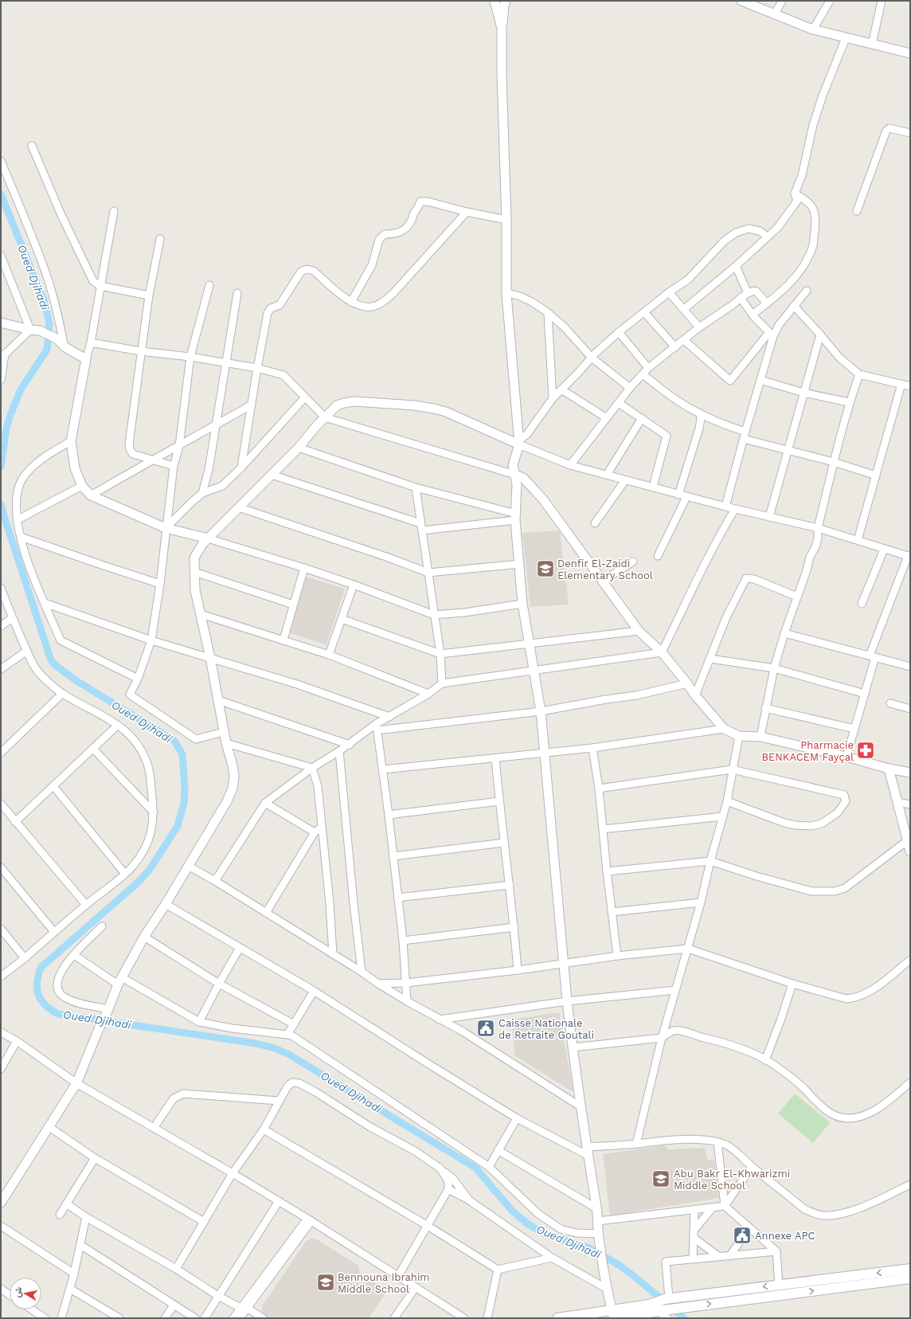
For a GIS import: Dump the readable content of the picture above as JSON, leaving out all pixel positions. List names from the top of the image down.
{
  "water": ["Oued Djihadi"],
  "places": {
    "school or university": ["Denfir El-Zaidi Elementary School", "Abu Bakr El-Khwarizmi Middle School", "Bennouna Ibrahim Middle School"],
    "pharmacy": ["Pharmacie BENKACEM Fayçal"],
    "public building": ["Caisse Nationale de Retraite Goutali", "Annexe APC"]
  },
  "north": "left"
}
